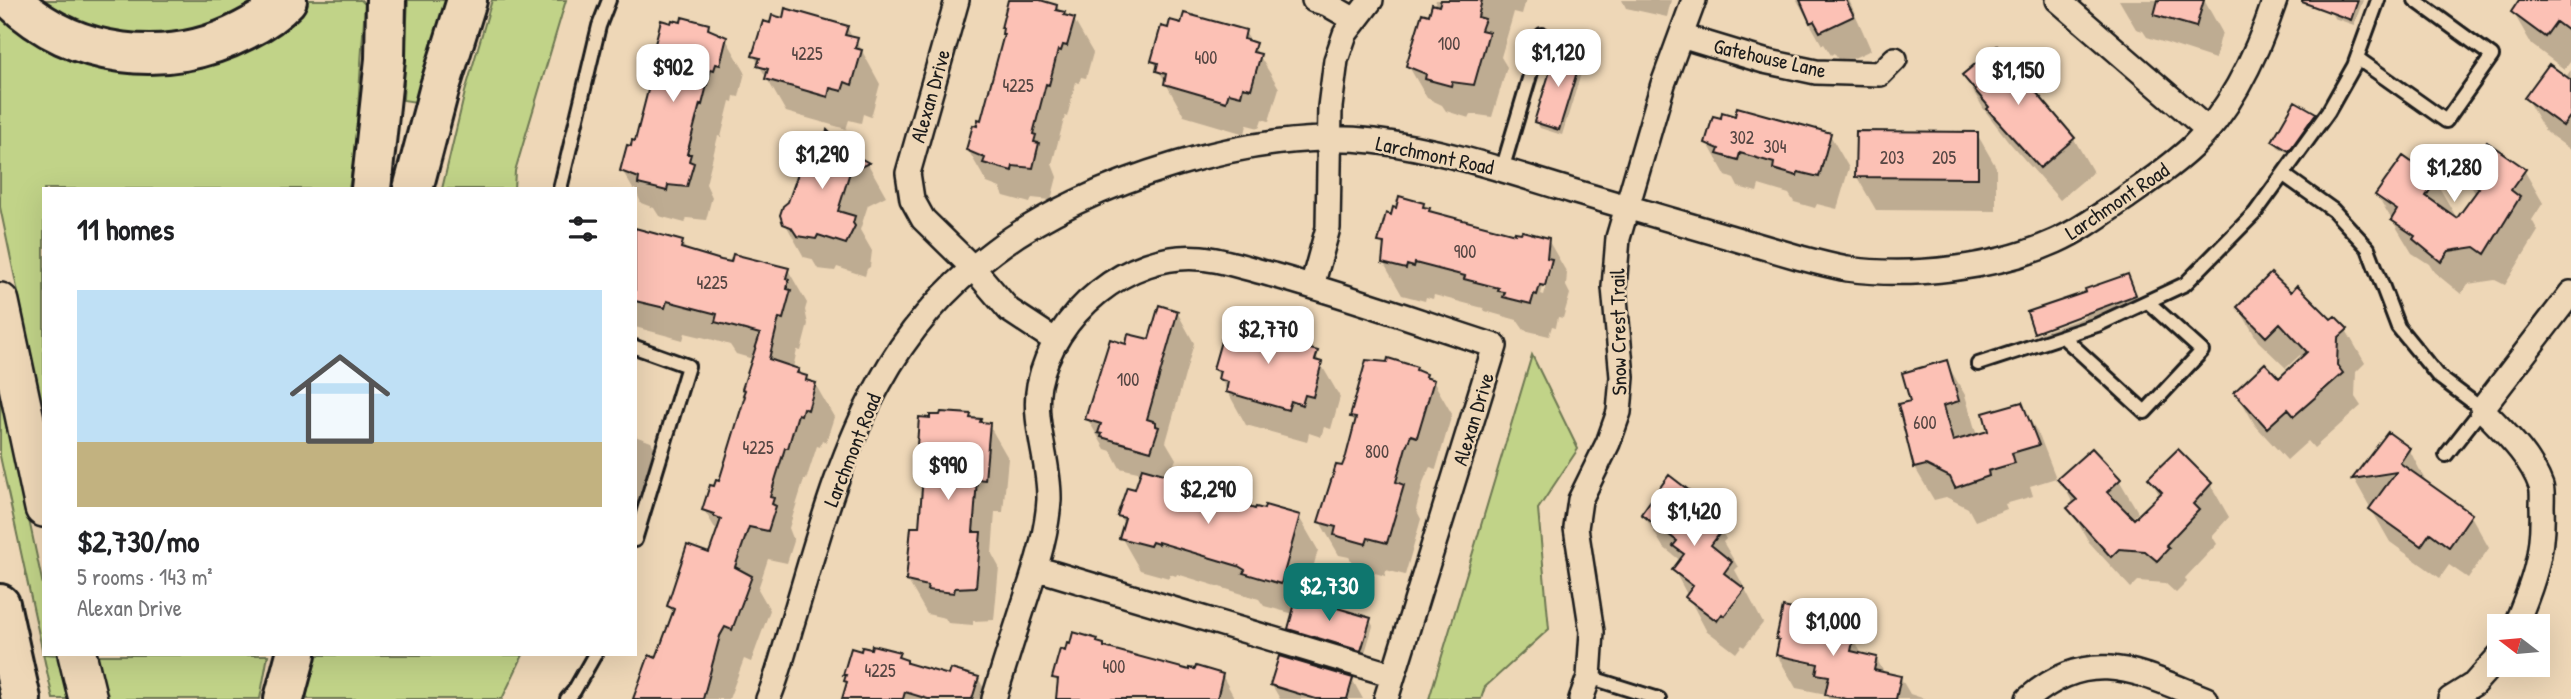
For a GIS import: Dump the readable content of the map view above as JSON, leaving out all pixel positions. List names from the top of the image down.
{
  "streets": {
    "street": [
      "Gatehouse Lane",
      "Alexan Drive",
      "Larchmont Road",
      "Snow Crest Trail"
    ]
  },
  "crossings": [
    ["Alexan Drive", "Larchmont Road"],
    ["Larchmont Road", "Snow Crest Trail"]
  ],
  "house_numbers": [
    "100",
    "4225",
    "400",
    "4225",
    "302",
    "304",
    "203",
    "205",
    "900",
    "4225",
    "100",
    "600",
    "4225",
    "800",
    "400",
    "4225"
  ],
  "north": "left",
  "page": {
    "price": [
      "$1,120",
      "$902",
      "$1,150",
      "$1,290",
      "$1,280",
      "$2,770",
      "$990",
      "$2,290",
      "$1,420",
      "$2,730",
      "$1,000"
    ],
    "heading": "11 homes",
    "list": [
      {
        "name": "$2,730/mo",
        "note": "5 rooms · 143 m² · Alexan Drive"
      }
    ]
  }
}
